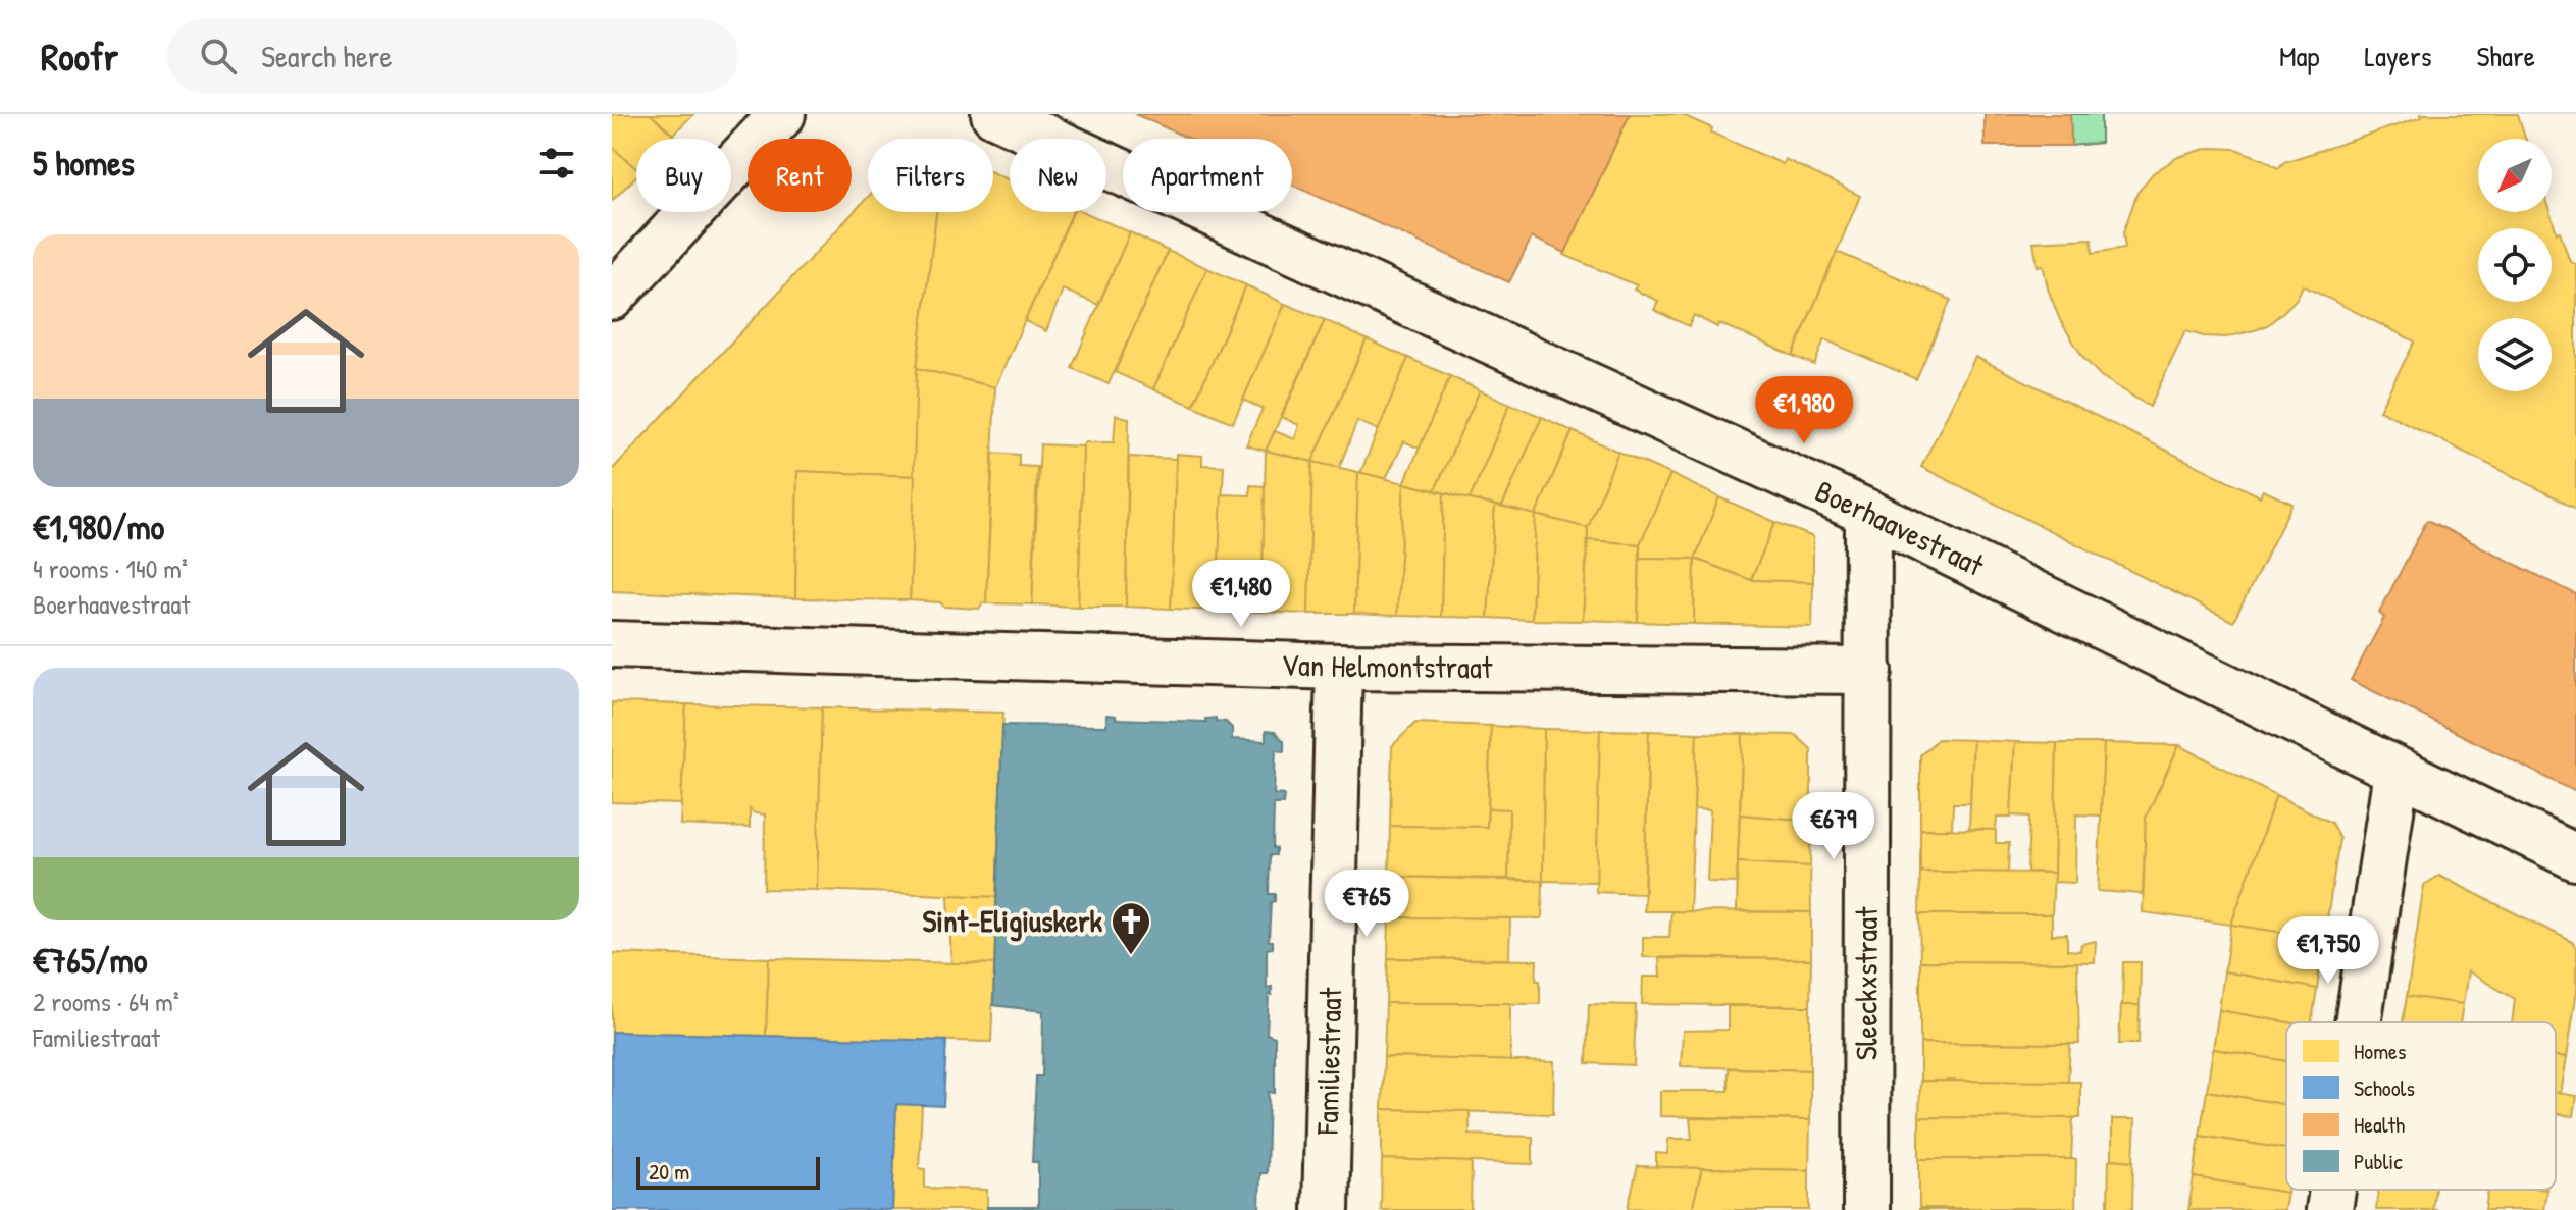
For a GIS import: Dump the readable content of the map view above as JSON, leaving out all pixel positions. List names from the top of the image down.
{
  "streets": {
    "street": [
      "Boerhaavestraat",
      "Van Helmontstraat",
      "Sleeckxstraat",
      "Familiestraat"
    ]
  },
  "crossings": [
    ["Boerhaavestraat", "Sleeckxstraat"],
    ["Van Helmontstraat", "Sleeckxstraat"],
    ["Van Helmontstraat", "Familiestraat"]
  ],
  "places": {
    "church": ["Sint-Eligiuskerk"]
  },
  "legend": [
    "Homes",
    "Schools",
    "Health",
    "Public"
  ],
  "scale_bar": "20 m",
  "north": "bottom left",
  "page": {
    "header": "Roofr",
    "search": "Search here",
    "nav": ["Map", "Layers", "Share"],
    "heading": "5 homes",
    "chip": [
      "Buy",
      "Rent",
      "Filters",
      "New",
      "Apartment"
    ],
    "list": [
      {
        "name": "€1,980/mo",
        "note": "4 rooms · 140 m² · Boerhaavestraat"
      },
      {
        "name": "€765/mo",
        "note": "2 rooms · 64 m² · Familiestraat"
      }
    ],
    "price": [
      "€1,980",
      "€1,480",
      "€679",
      "€765",
      "€1,750"
    ],
    "scale": "20 m"
  }
}
